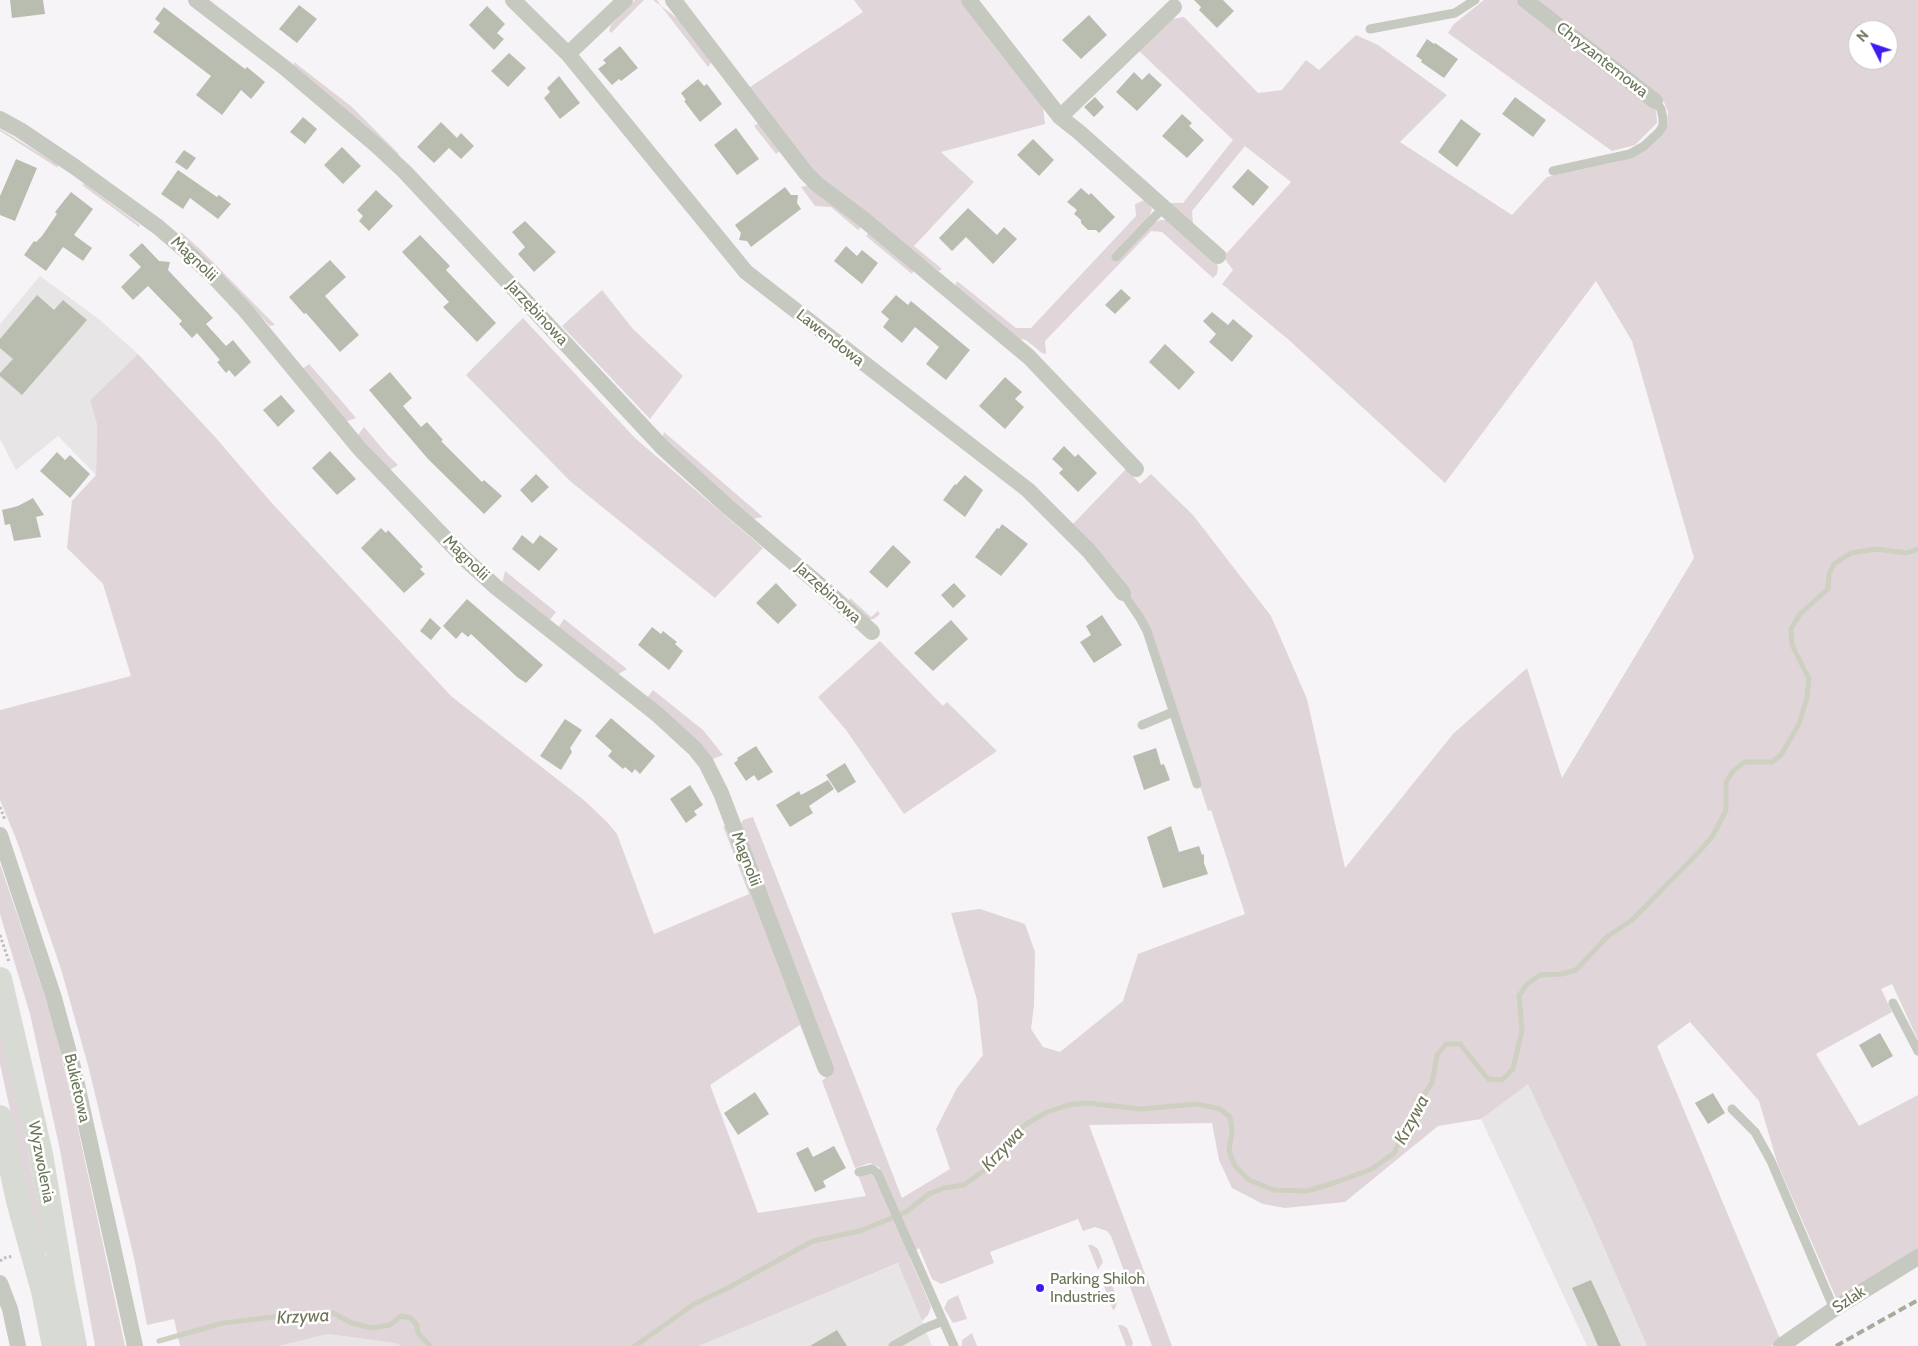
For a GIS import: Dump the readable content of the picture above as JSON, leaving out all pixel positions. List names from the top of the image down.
{
  "streets": {
    "main road": ["Wyzwolenia"],
    "street": [
      "Chryzantemowa",
      "Magnolii",
      "Jarzębinowa",
      "Lawendowa",
      "Bukietowa",
      "Szlak"
    ]
  },
  "water": ["Krzywa"],
  "places": ["Parking Shiloh Industries"],
  "north": "top left"
}
